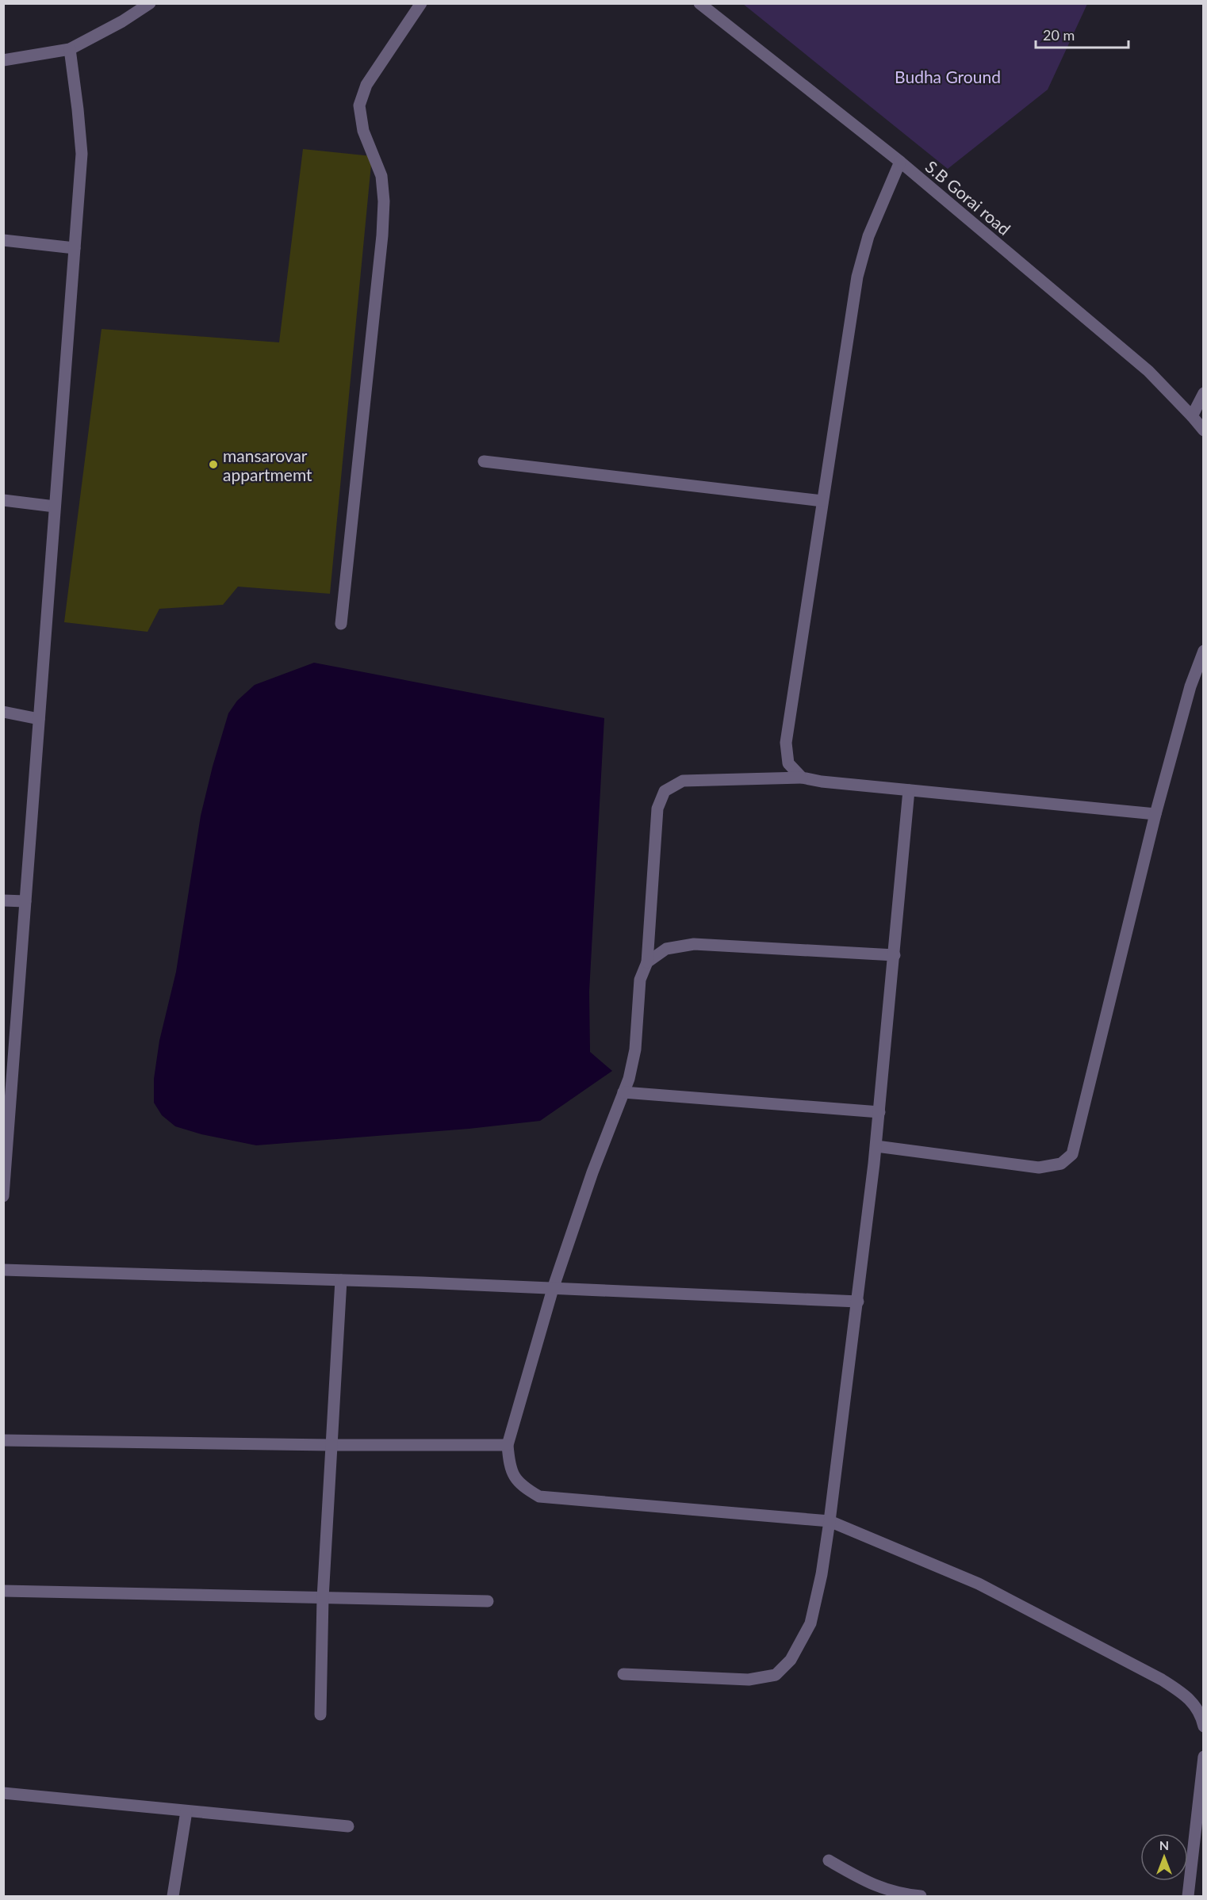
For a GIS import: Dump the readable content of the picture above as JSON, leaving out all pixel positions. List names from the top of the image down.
{
  "streets": {
    "street": ["S.B Gorai road"]
  },
  "parks": ["Budha Ground"],
  "places": ["mansarovar appartmemt"],
  "scale_bar": "20 m",
  "north": "top"
}
